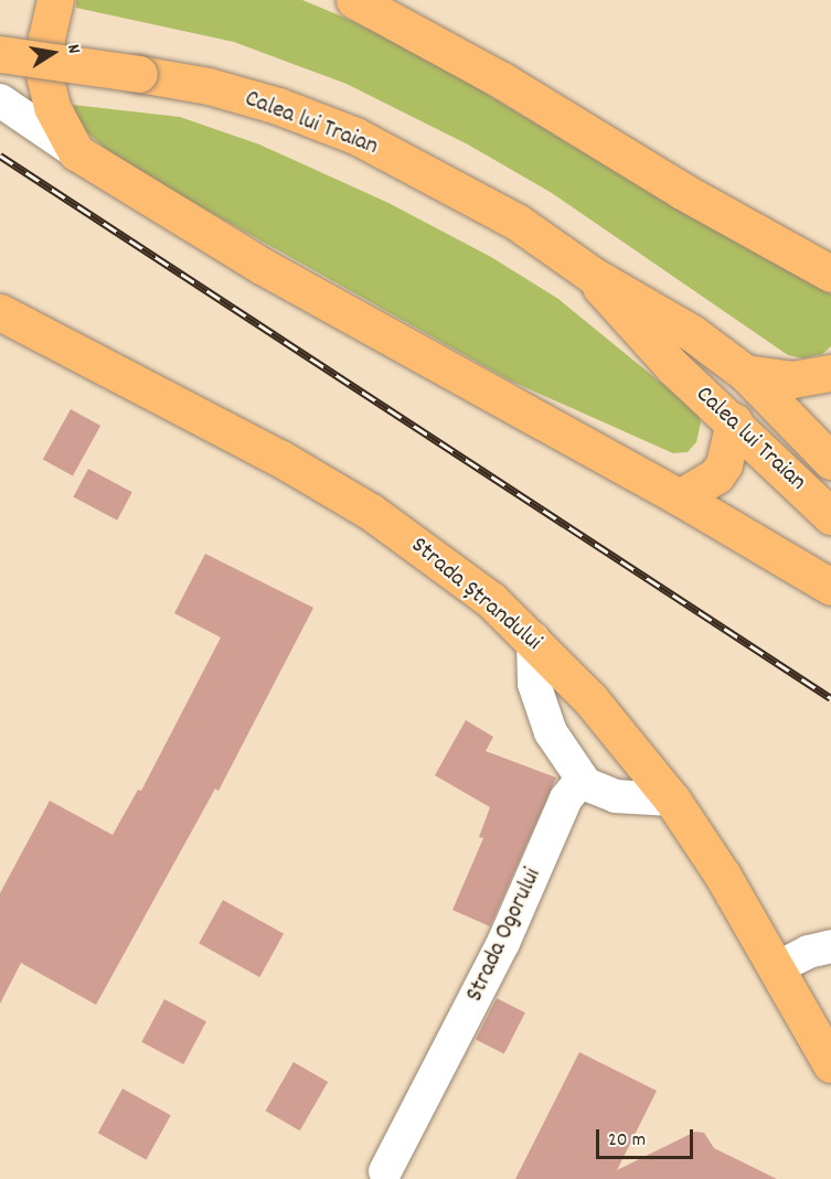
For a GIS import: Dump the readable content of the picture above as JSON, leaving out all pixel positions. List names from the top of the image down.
{
  "streets": {
    "main road": ["Calea lui Traian", "Strada Ștrandului"],
    "street": ["Strada Ogorului"]
  },
  "scale_bar": "20 m",
  "north": "right"
}
